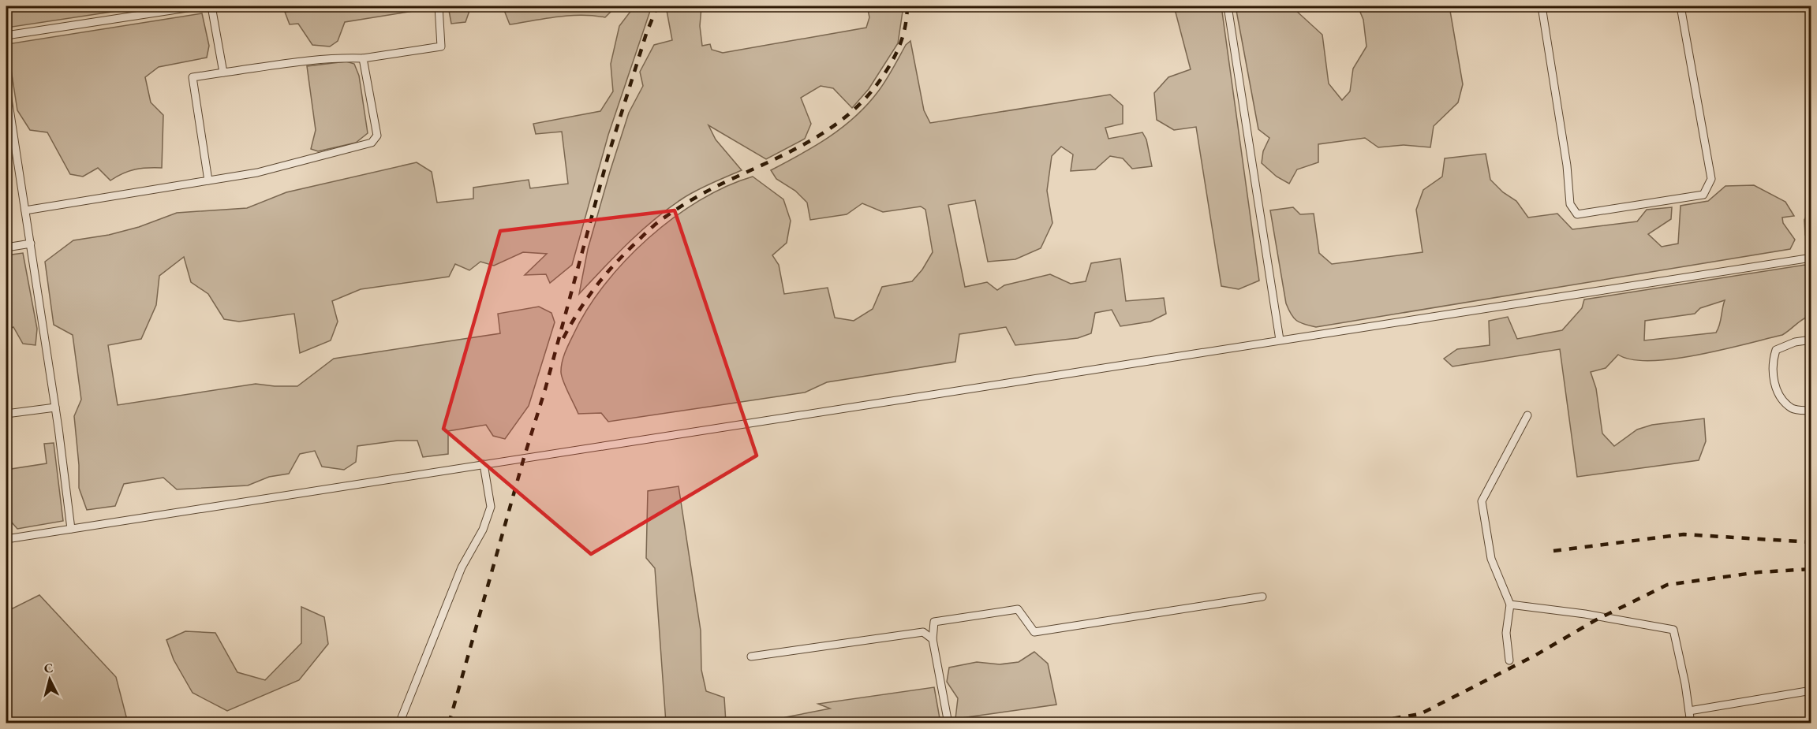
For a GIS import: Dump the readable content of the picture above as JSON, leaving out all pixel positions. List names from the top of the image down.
{
  "north": "top"
}
